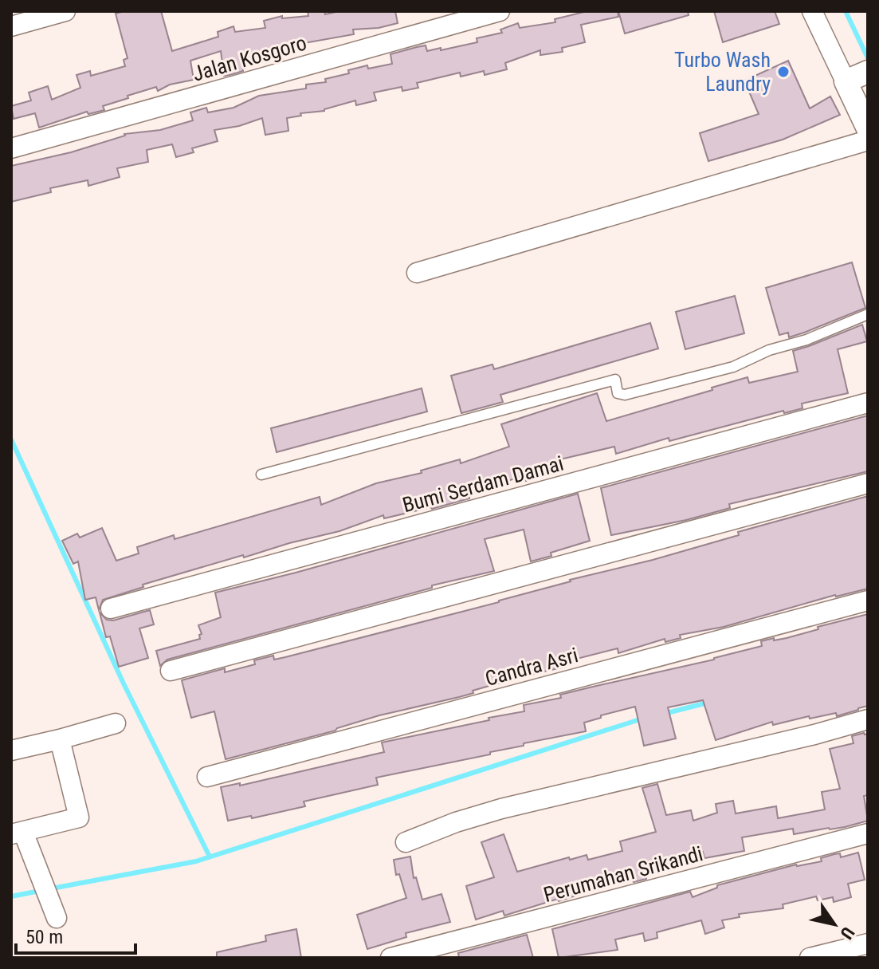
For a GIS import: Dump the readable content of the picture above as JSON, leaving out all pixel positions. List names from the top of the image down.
{
  "streets": {
    "street": [
      "Jalan Kosgoro",
      "Bumi Serdam Damai",
      "Candra Asri",
      "Perumahan Srikandi"
    ]
  },
  "places": ["Turbo Wash Laundry"],
  "scale_bar": "50 m",
  "north": "bottom right"
}
